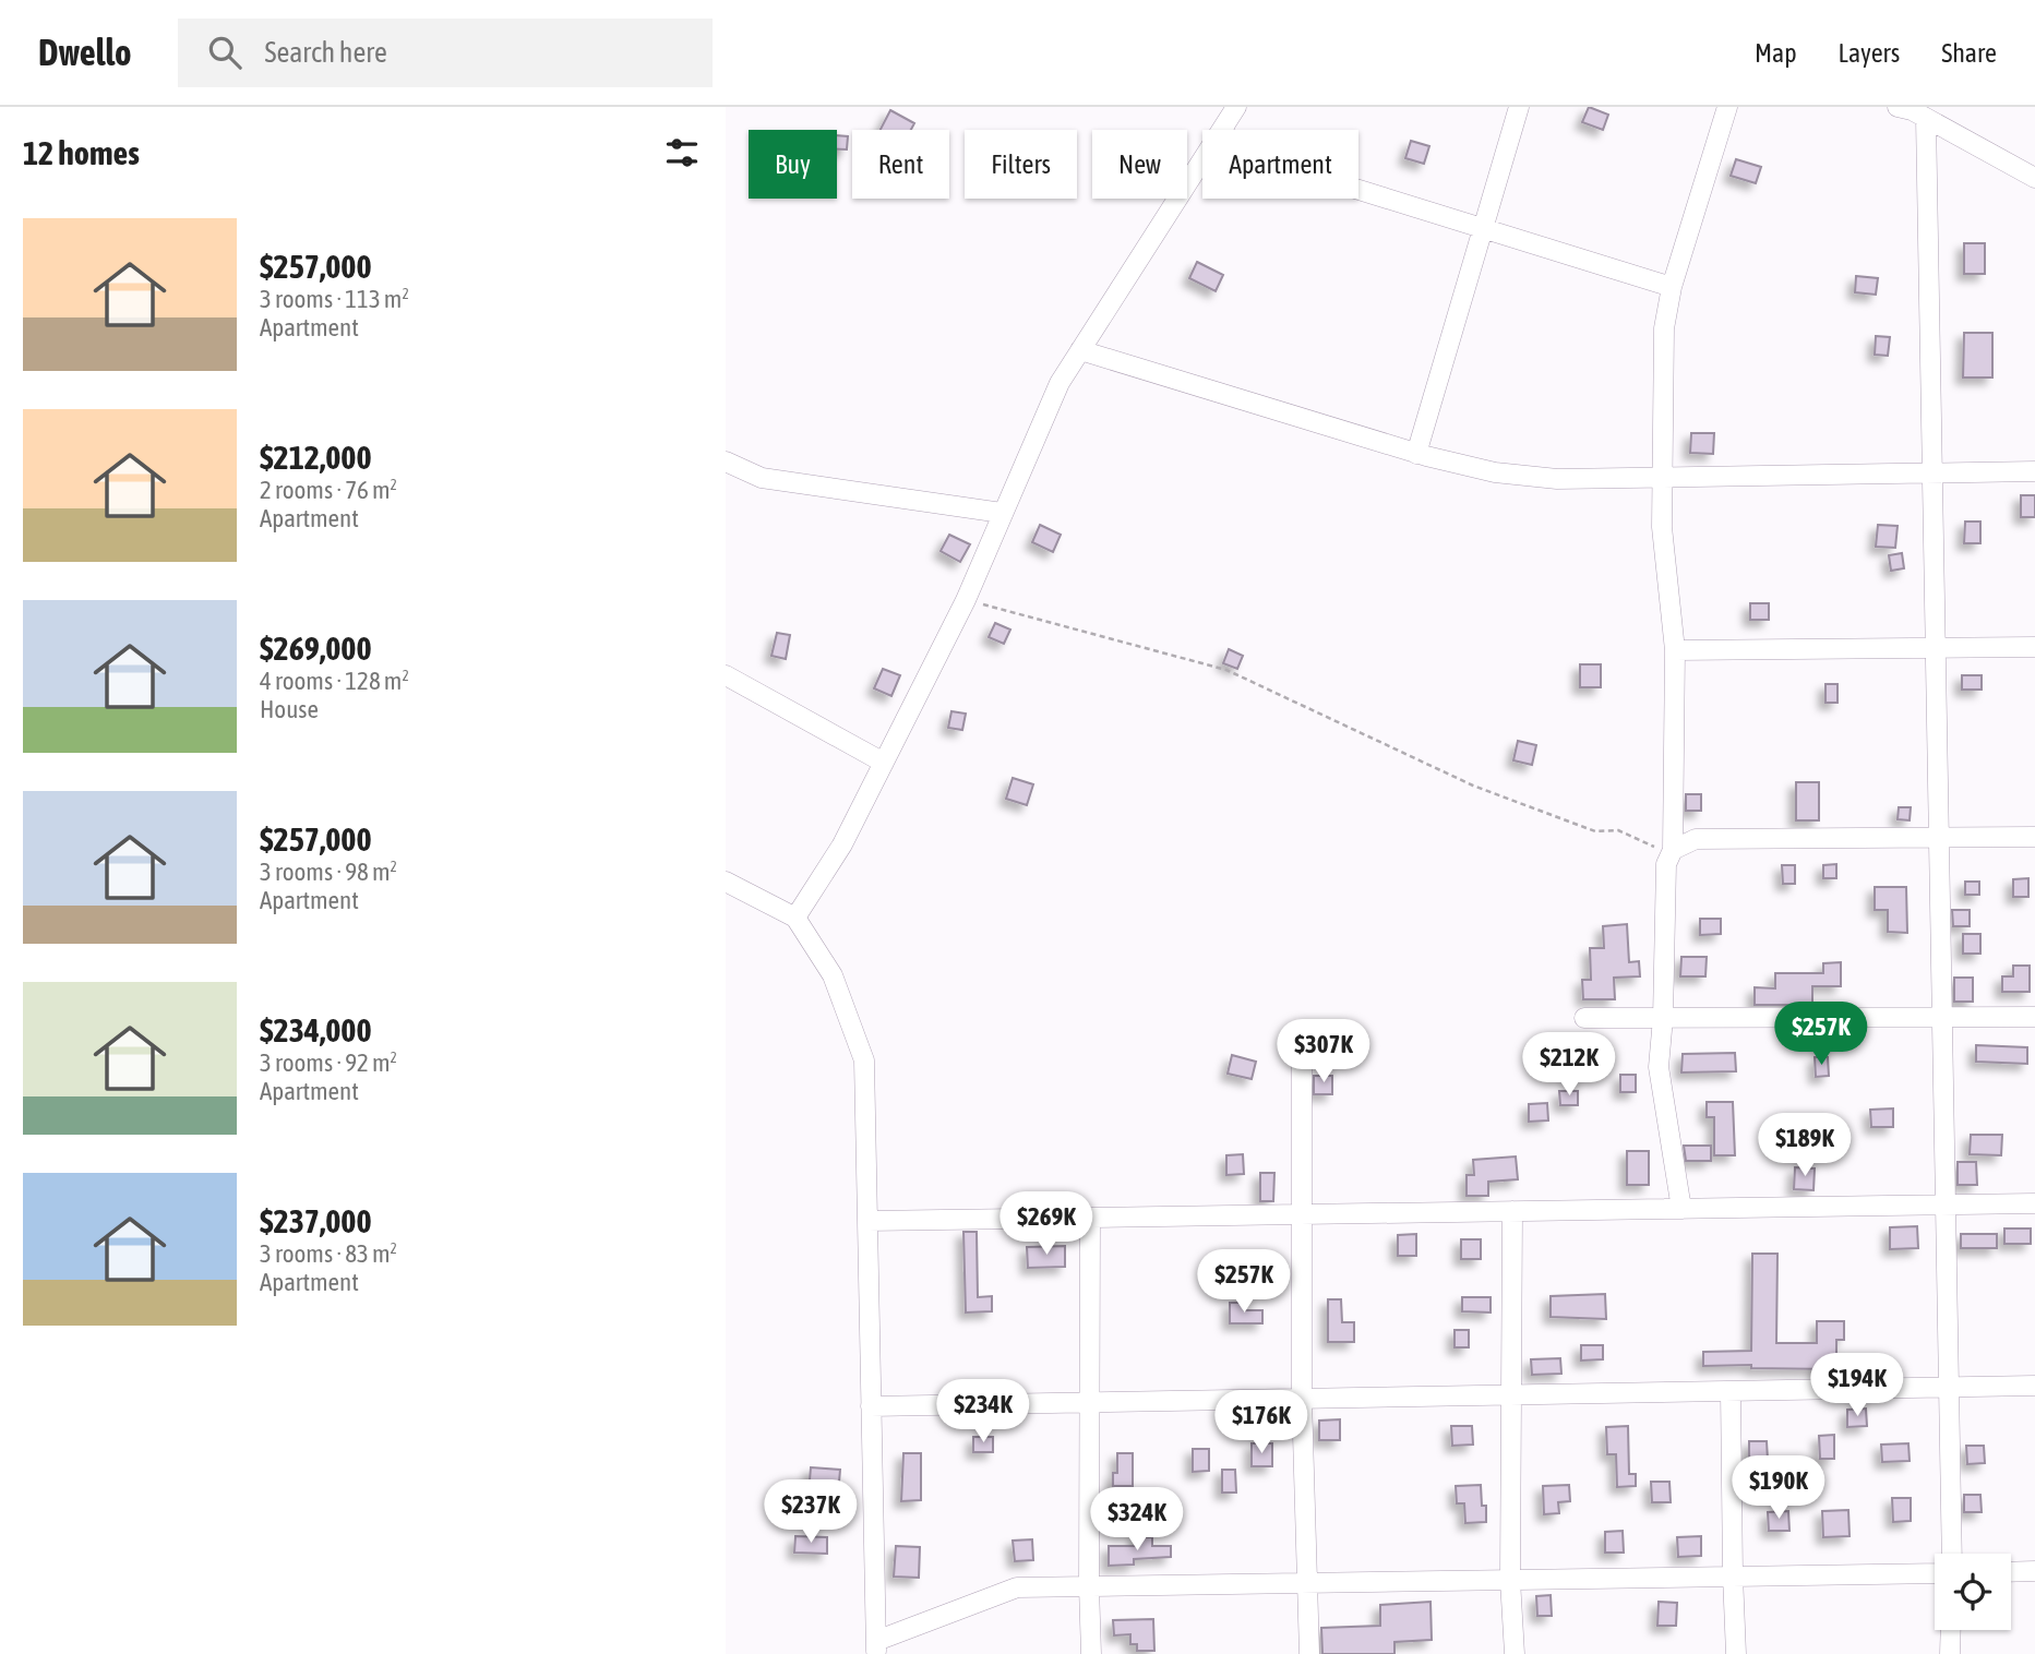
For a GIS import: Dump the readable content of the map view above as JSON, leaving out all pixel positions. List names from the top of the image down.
{
  "page": {
    "header": "Dwello",
    "search": "Search here",
    "nav": ["Map", "Layers", "Share"],
    "heading": "12 homes",
    "chip": [
      "Buy",
      "Rent",
      "Filters",
      "New",
      "Apartment"
    ],
    "list": [
      {
        "name": "$257,000",
        "note": "3 rooms · 113 m² · Apartment"
      },
      {
        "name": "$212,000",
        "note": "2 rooms · 76 m² · Apartment"
      },
      {
        "name": "$269,000",
        "note": "4 rooms · 128 m² · House"
      },
      {
        "name": "$257,000",
        "note": "3 rooms · 98 m² · Apartment"
      },
      {
        "name": "$234,000",
        "note": "3 rooms · 92 m² · Apartment"
      },
      {
        "name": "$237,000",
        "note": "3 rooms · 83 m² · Apartment"
      }
    ],
    "price": [
      "$257K",
      "$307K",
      "$212K",
      "$189K",
      "$269K",
      "$257K",
      "$194K",
      "$234K",
      "$176K",
      "$190K",
      "$237K",
      "$324K"
    ]
  }
}
